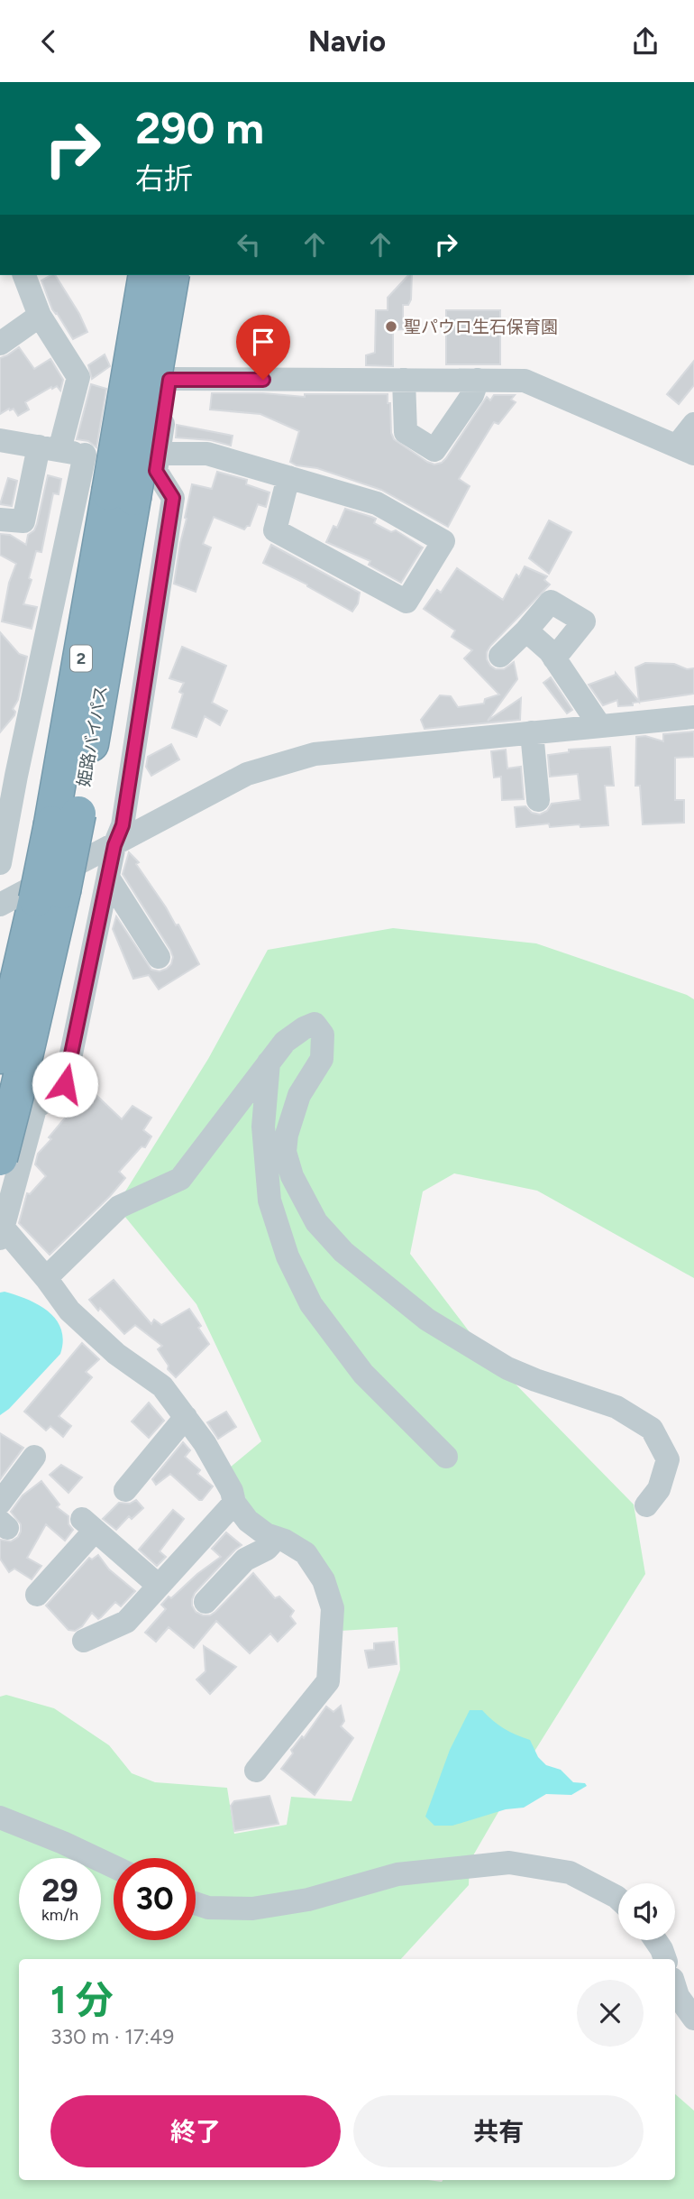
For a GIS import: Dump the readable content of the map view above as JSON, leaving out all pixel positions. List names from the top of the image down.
{
  "streets": {
    "highway": ["2", "姫路バイパス"]
  },
  "places": ["聖パウロ生石保育園"],
  "page": {
    "header": "Navio",
    "turn": ["290 m", "右折"],
    "speed": "29 km/h",
    "limit": "30",
    "heading": ["1 分", "330 m · 17:49"],
    "buttons": ["終了", "共有"]
  }
}
